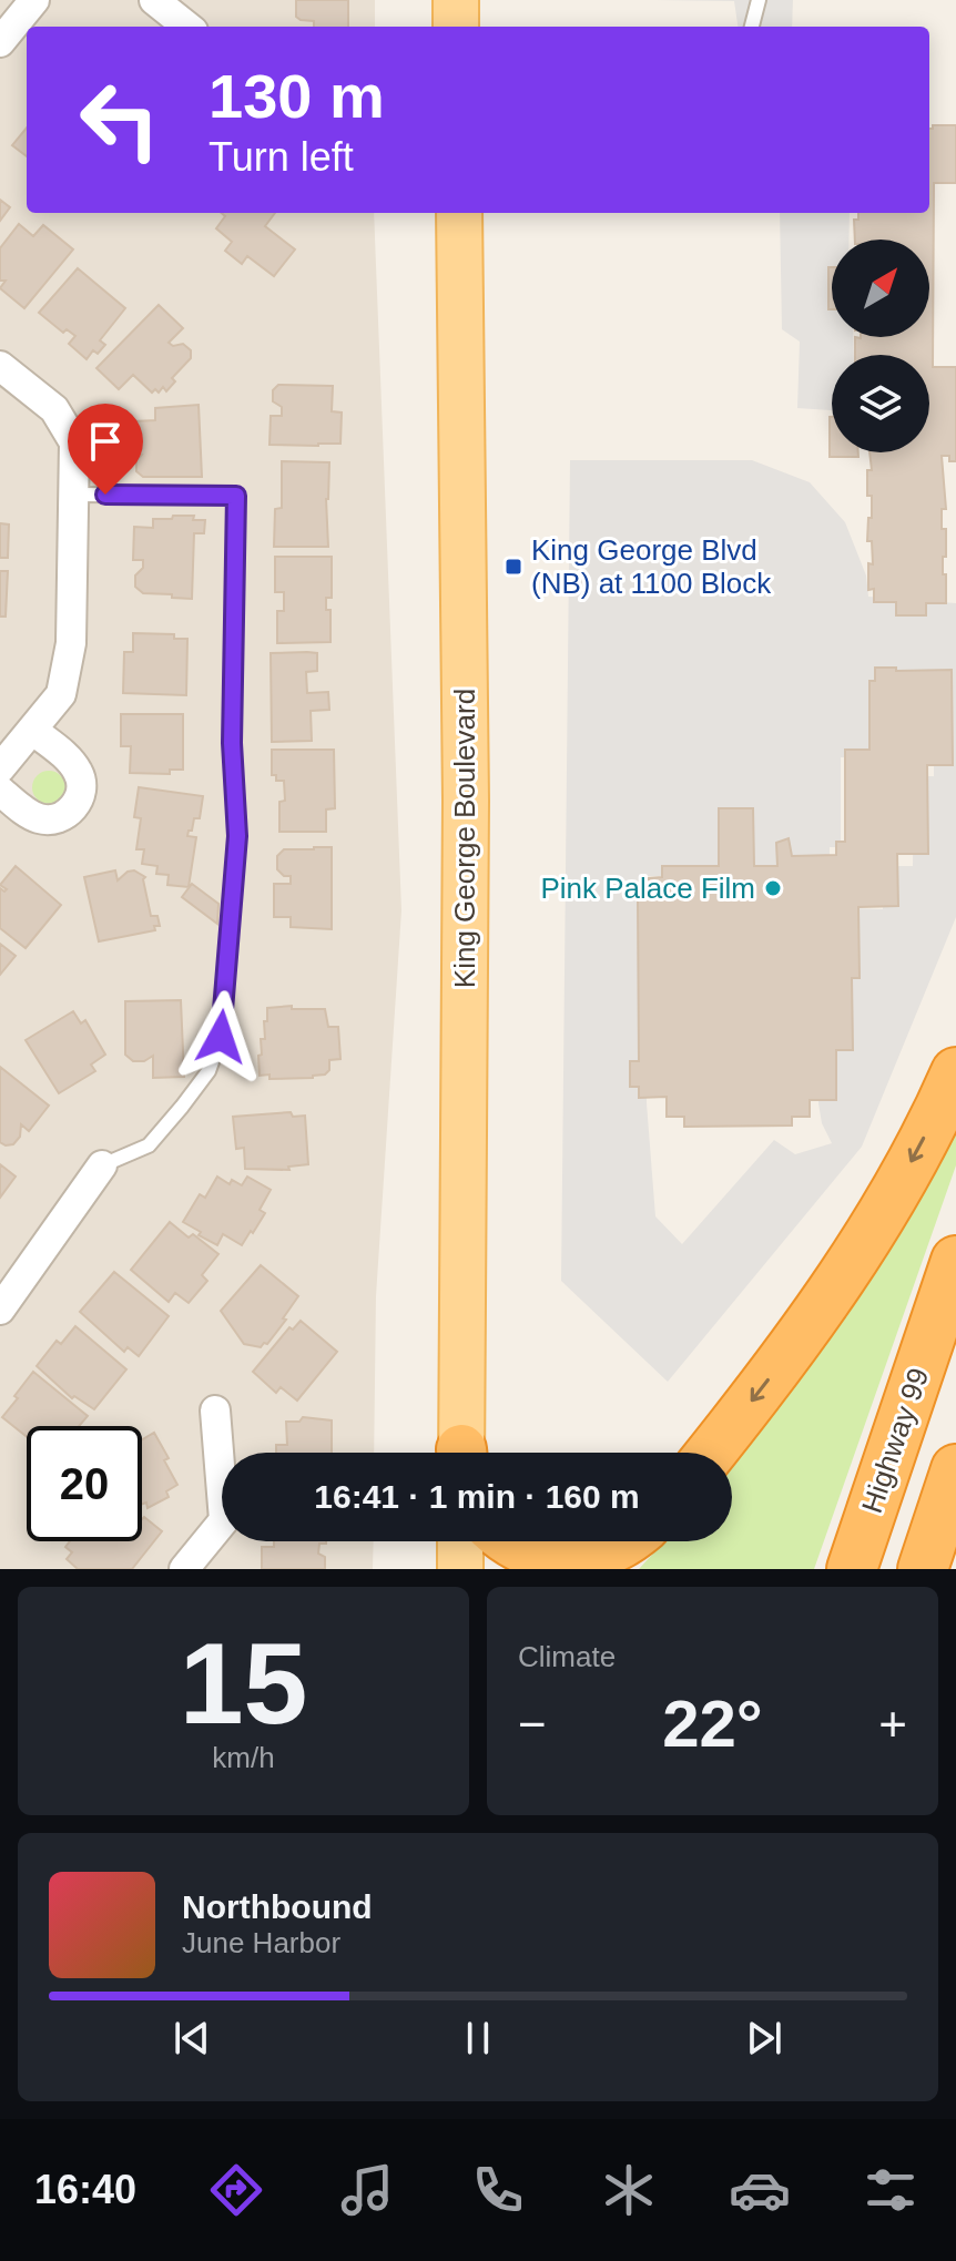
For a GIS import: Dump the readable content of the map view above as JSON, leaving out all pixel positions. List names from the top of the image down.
{
  "streets": {
    "highway": ["Highway 99"],
    "main road": ["King George Boulevard"]
  },
  "places": {
    "transit": ["King George Blvd (NB) at 1100 Block"],
    "other": ["Pink Palace Film"]
  },
  "north": "top right",
  "page": {
    "turn": ["130 m", "Turn left"],
    "limit": "20",
    "trip": "16:41 · 1 min · 160 m",
    "tile": [
      ["15", "km/h"],
      "Climate"
    ],
    "heat": ["−", "22°", "+"],
    "song": ["Northbound", "June Harbor"],
    "tabs": "16:40"
  }
}
